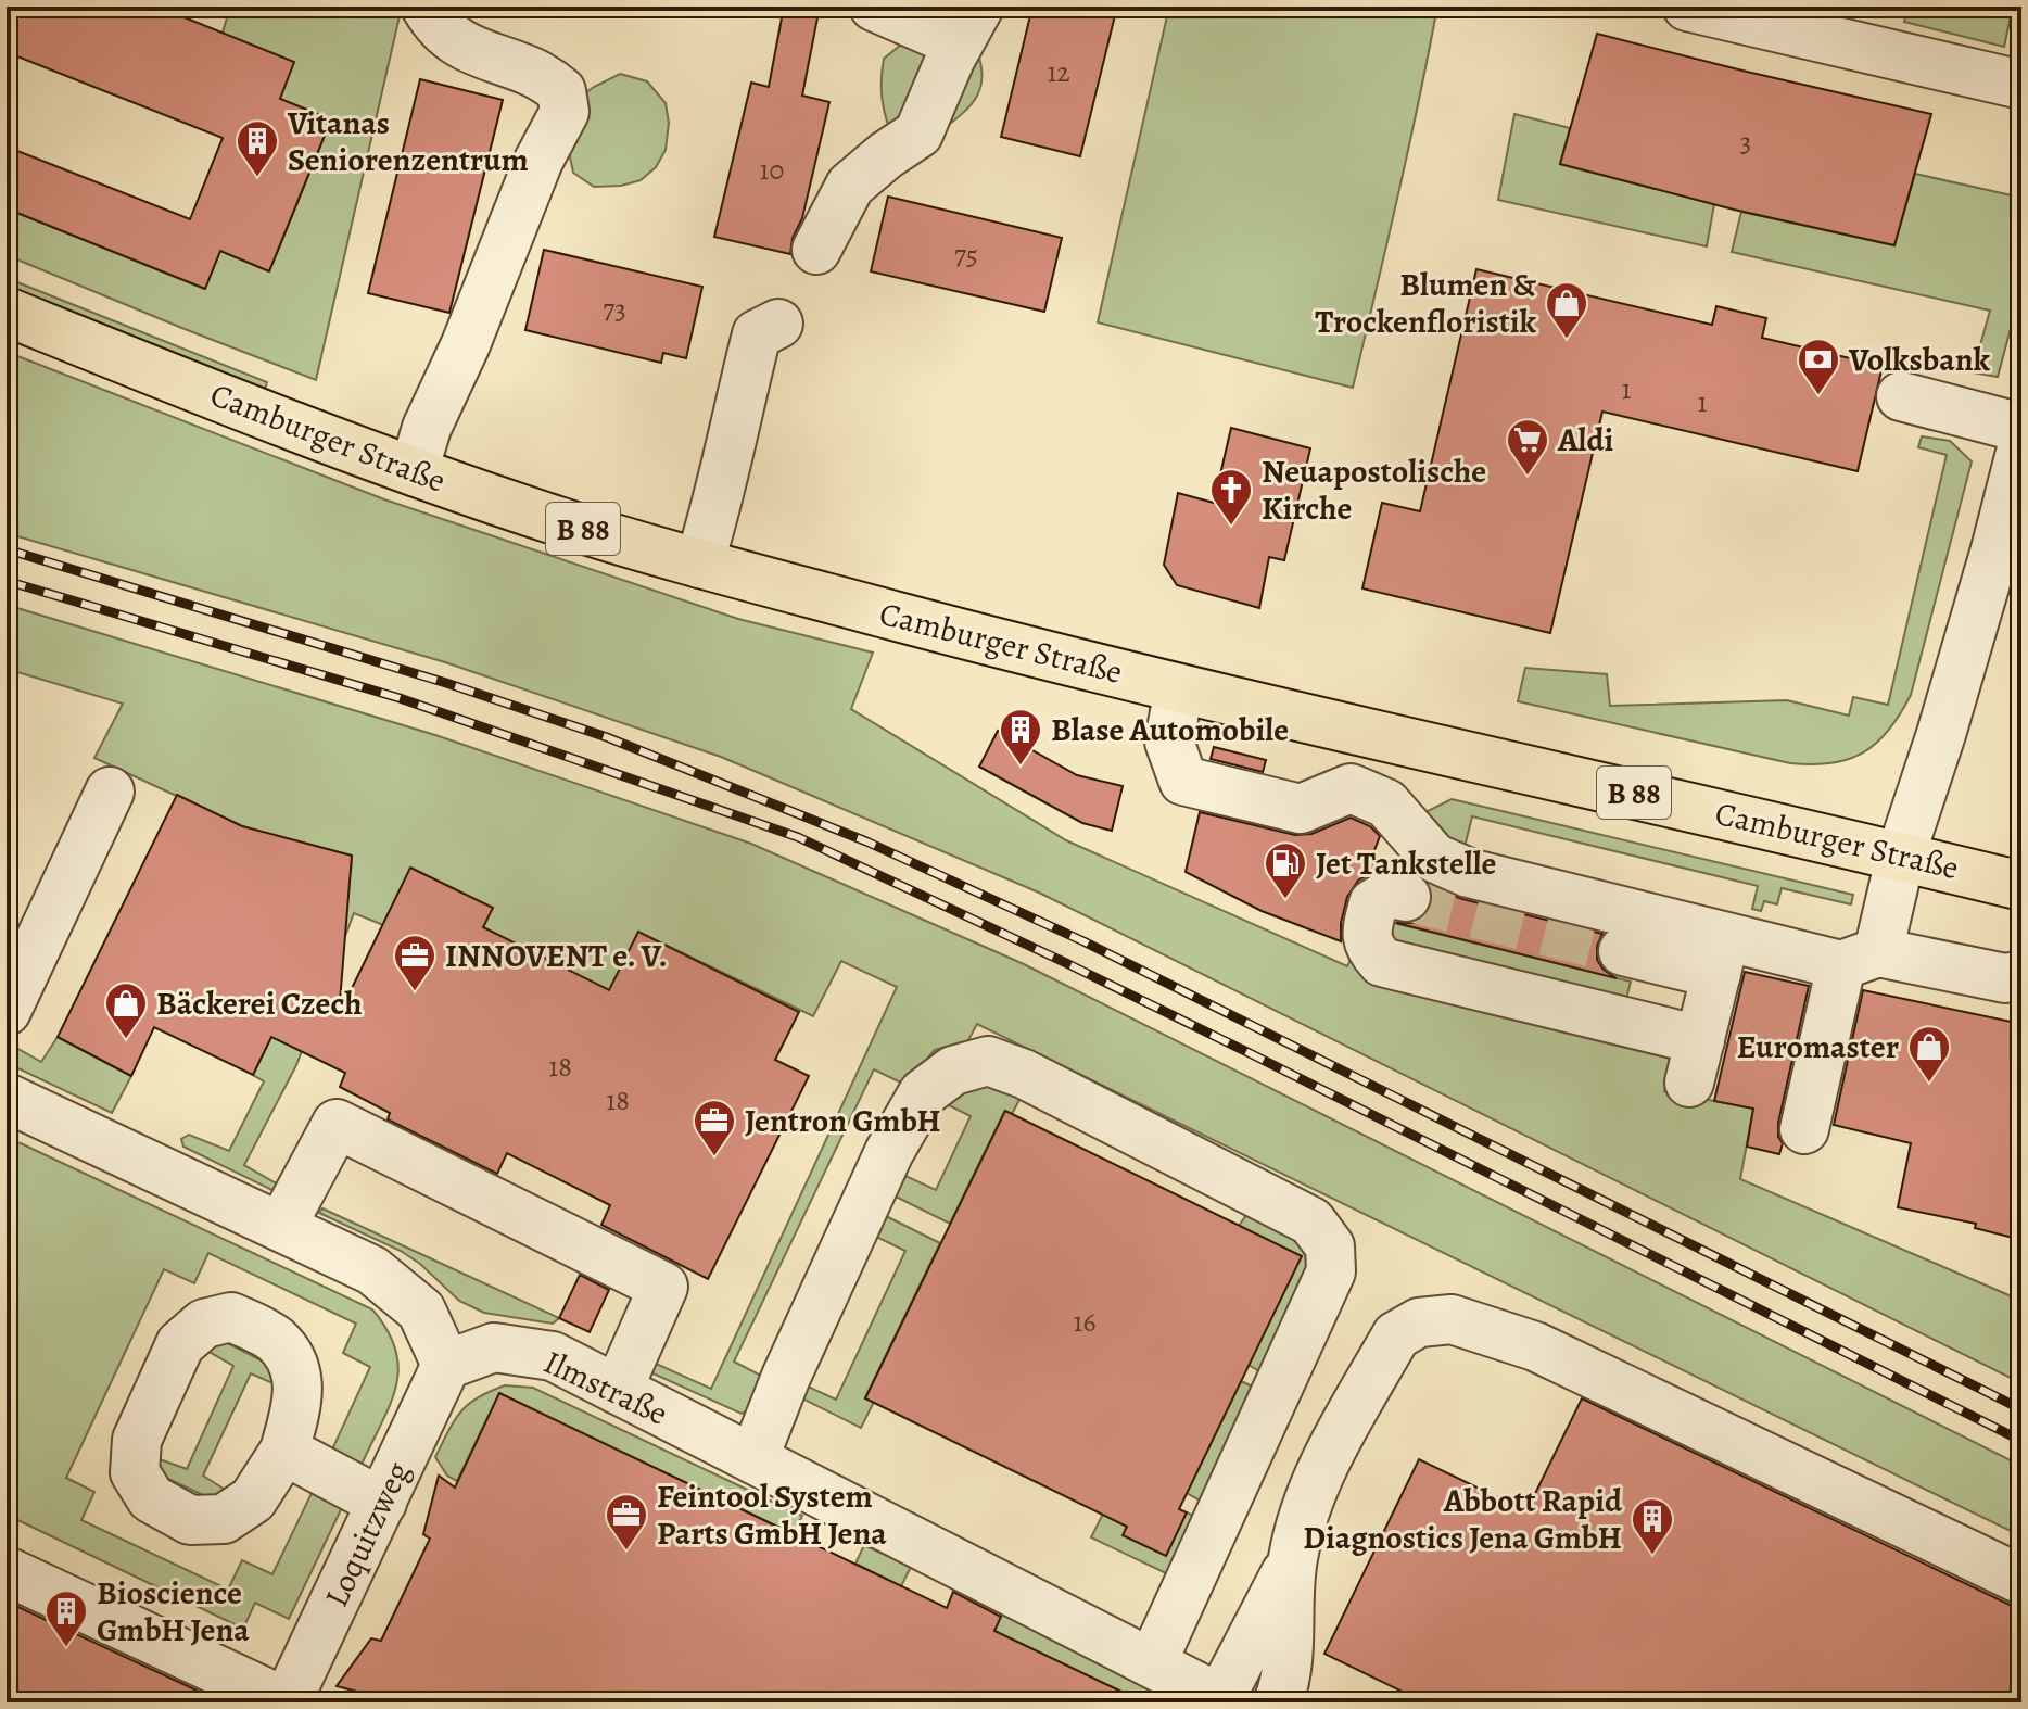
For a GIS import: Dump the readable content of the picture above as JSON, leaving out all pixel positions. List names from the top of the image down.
{
  "streets": {
    "main road": ["Camburger Straße", "B 88"],
    "street": ["Ilmstraße", "Loquitzweg"]
  },
  "crossings": [
    ["Ilmstraße", "Loquitzweg"]
  ],
  "places": {
    "building": [
      "Vitanas Seniorenzentrum",
      "Blase Automobile",
      "Abbott Rapid Diagnostics Jena GmbH",
      "Bioscience GmbH Jena"
    ],
    "shop": ["Blumen & Trockenfloristik", "Bäckerei Czech", "Euromaster"],
    "bank": ["Volksbank"],
    "supermarket": ["Aldi"],
    "church": ["Neuapostolische Kirche"],
    "fuel station": ["Jet Tankstelle"],
    "office": ["INNOVENT e. V.", "Jentron GmbH", "Feintool System Parts GmbH Jena"]
  },
  "house_numbers": [
    "12",
    "3",
    "10",
    "75",
    "73",
    "1",
    "1",
    "18",
    "18",
    "16"
  ]
}
